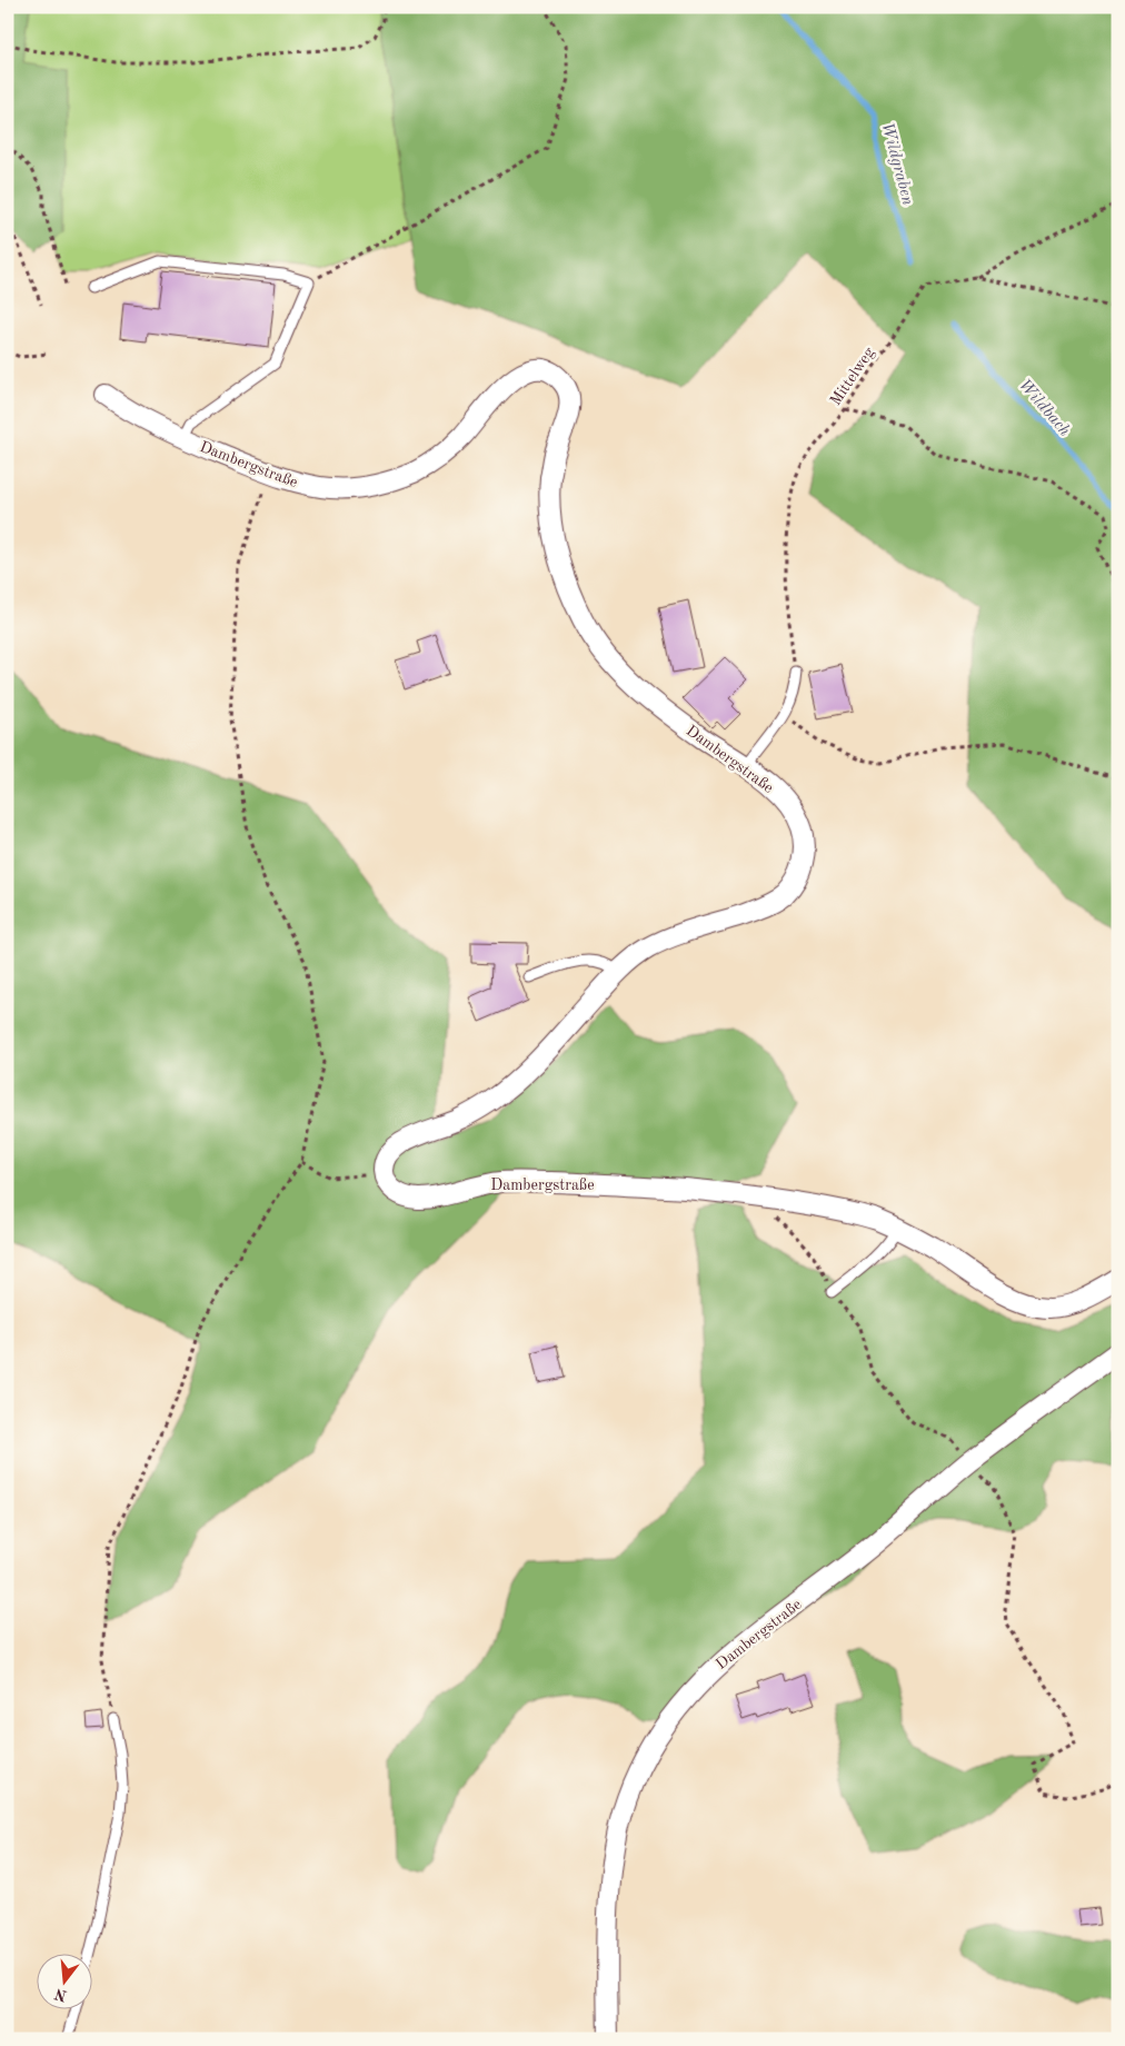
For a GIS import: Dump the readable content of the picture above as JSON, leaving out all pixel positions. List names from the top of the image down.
{
  "streets": {
    "street": ["Dambergstraße"],
    "path": ["Mittelweg"]
  },
  "water": ["Wildgraben", "Wildbach"],
  "north": "bottom"
}
